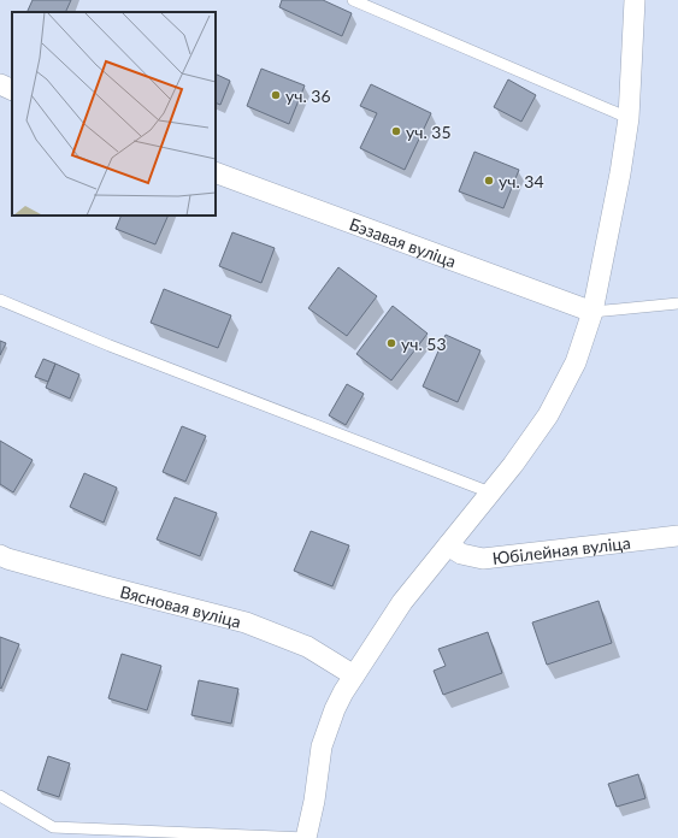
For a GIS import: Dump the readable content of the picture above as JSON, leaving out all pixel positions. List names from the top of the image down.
{
  "streets": {
    "street": ["Бэзавая вуліца", "Юбілейная вуліца", "Вясновая вуліца"]
  },
  "places": [
    "уч. 36",
    "уч. 35",
    "уч. 34",
    "уч. 53"
  ]
}
